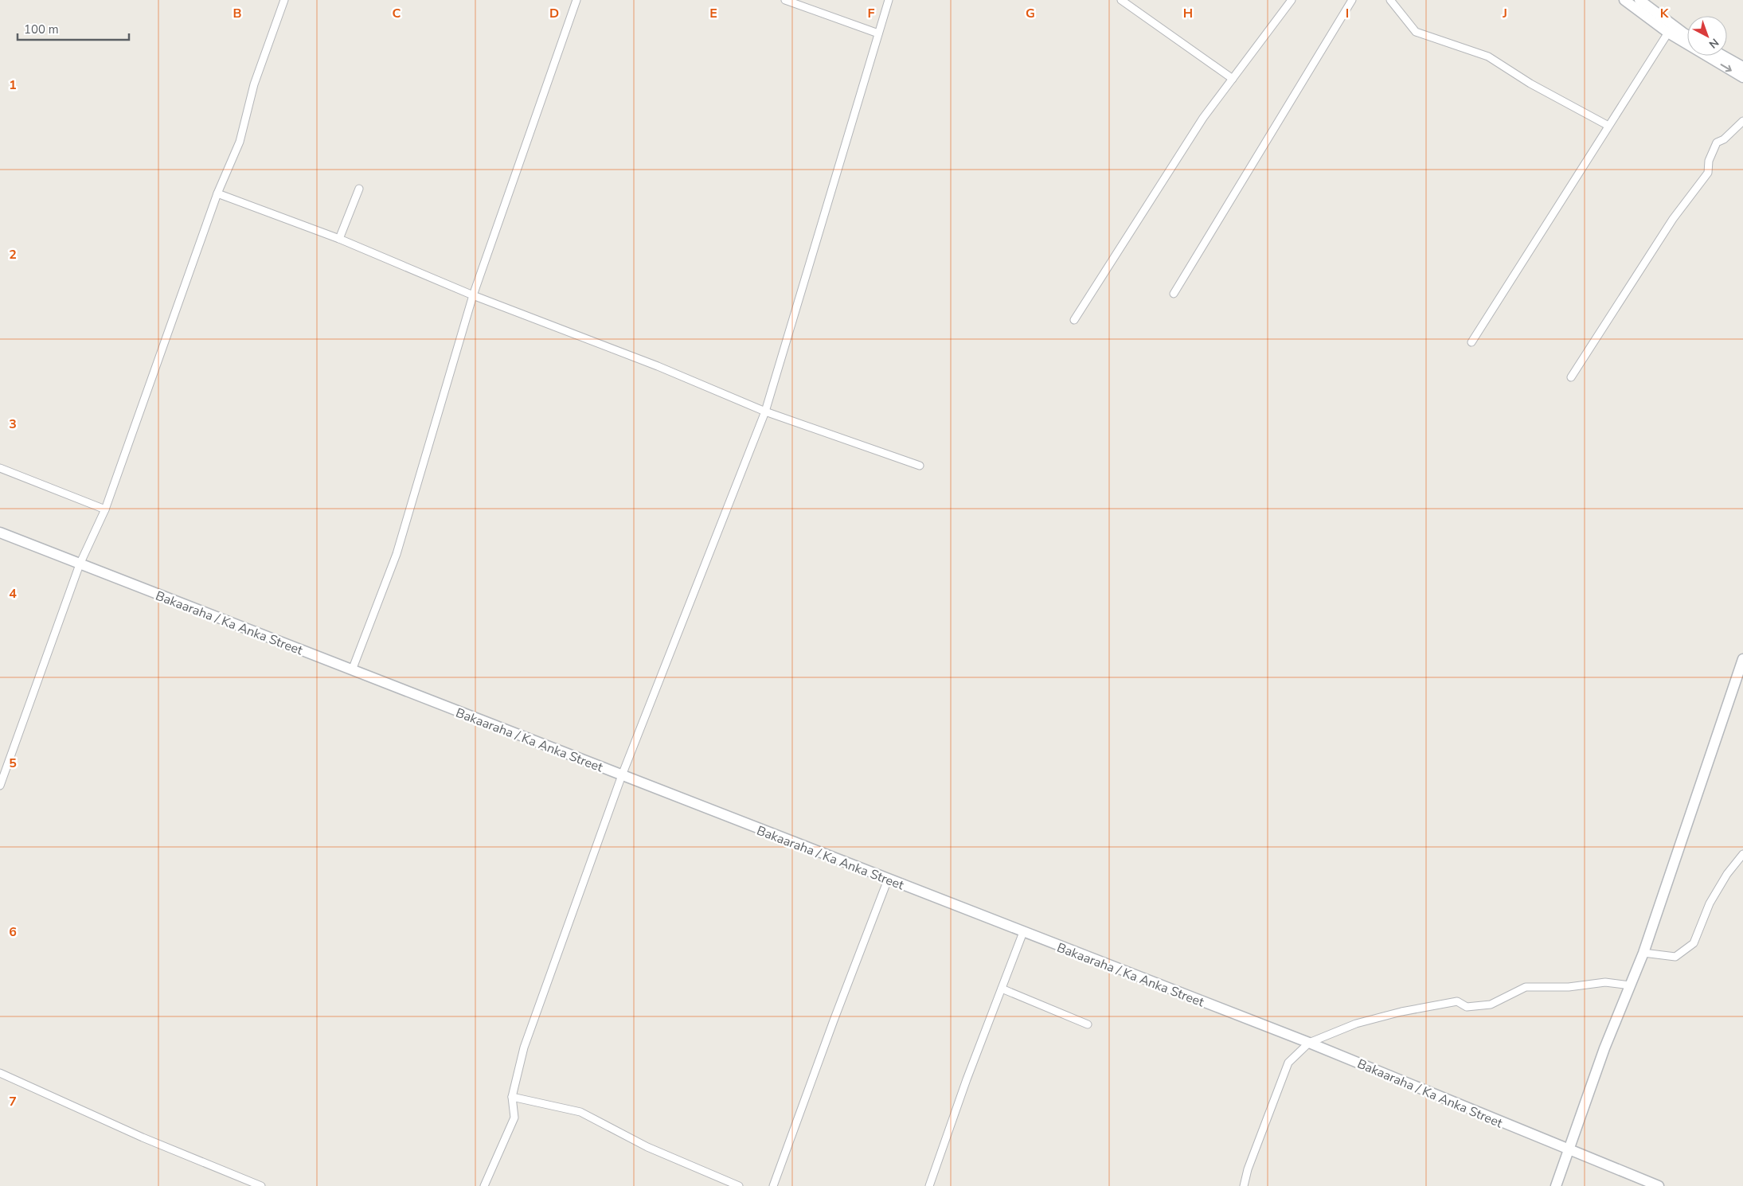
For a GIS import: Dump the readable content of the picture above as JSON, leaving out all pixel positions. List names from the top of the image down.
{
  "streets": {
    "street": ["Bakaaraha / Ka Anka Street"]
  },
  "scale_bar": "100 m",
  "north": "bottom right",
  "grid": {
    "columns": [
      "B",
      "C",
      "D",
      "E",
      "F",
      "G",
      "H",
      "I",
      "J",
      "K"
    ],
    "rows": [
      "1",
      "2",
      "3",
      "4",
      "5",
      "6",
      "7"
    ]
  }
}
